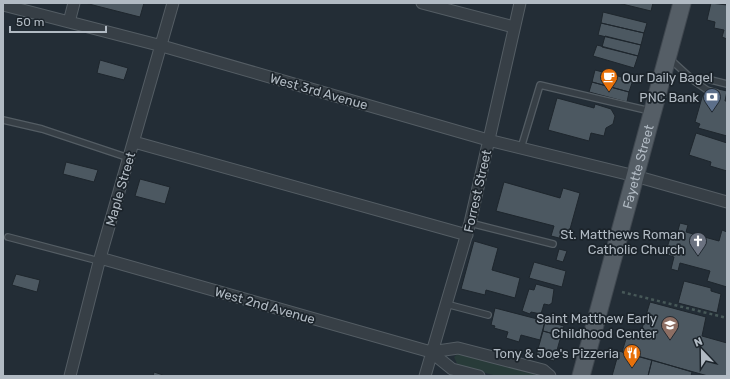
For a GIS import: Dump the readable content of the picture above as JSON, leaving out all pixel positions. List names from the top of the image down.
{
  "streets": {
    "main road": ["Fayette Street"],
    "street": [
      "West 3rd Avenue",
      "Maple Street",
      "Forrest Street",
      "West 2nd Avenue"
    ]
  },
  "crossings": [
    ["West 3rd Avenue", "Fayette Street"],
    ["West 3rd Avenue", "Maple Street"],
    ["West 3rd Avenue", "Forrest Street"],
    ["Maple Street", "West 2nd Avenue"],
    ["Forrest Street", "West 2nd Avenue"]
  ],
  "places": {
    "cafe": ["Our Daily Bagel"],
    "bank": ["PNC Bank"],
    "church": ["St. Matthews Roman Catholic Church"],
    "school or university": ["Saint Matthew Early Childhood Center"],
    "restaurant": ["Tony & Joe's Pizzeria"]
  },
  "scale_bar": "50 m",
  "north": "top"
}
